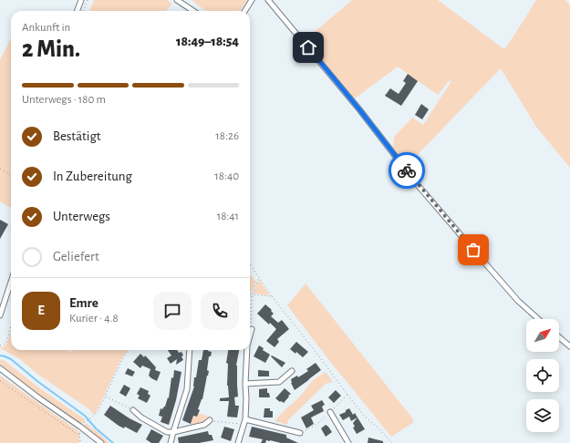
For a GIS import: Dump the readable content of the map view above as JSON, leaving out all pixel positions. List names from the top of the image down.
{
  "north": "top right",
  "page": {
    "heading": ["2 Min.", "Ankunft in", "18:49–18:54"],
    "panel": ["Emre", "Kurier · 4.8"],
    "bar": "Unterwegs · 180 m",
    "list": [
      ["Bestätigt", "18:26"],
      ["In Zubereitung", "18:40"],
      ["Unterwegs", "18:41"],
      "Geliefert"
    ],
    "round": "E"
  }
}
